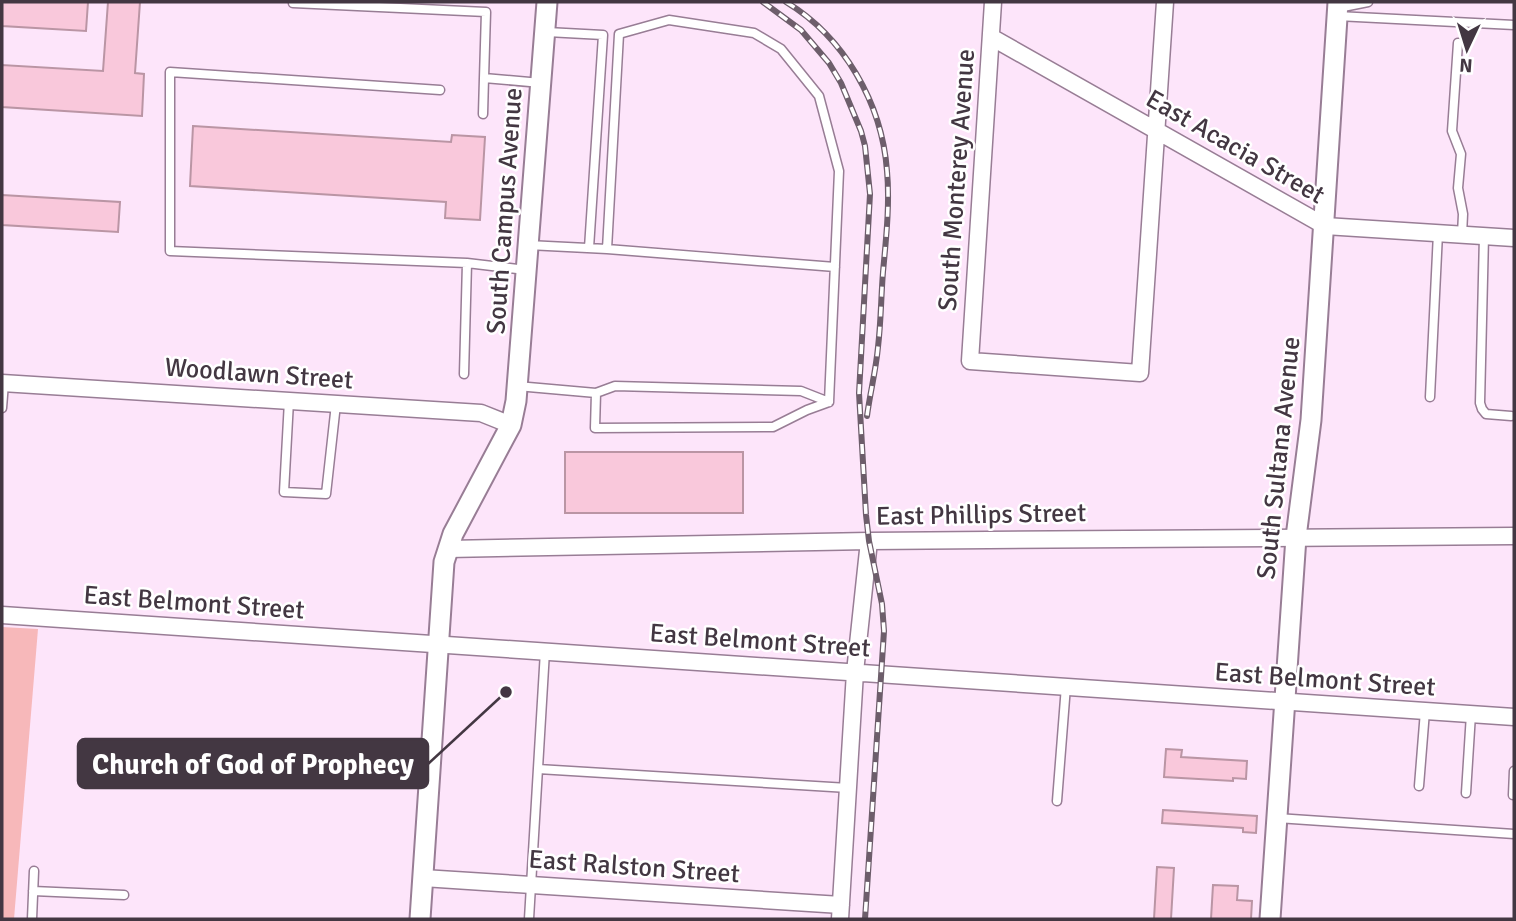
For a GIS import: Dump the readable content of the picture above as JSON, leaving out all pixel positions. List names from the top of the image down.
{
  "streets": {
    "street": [
      "East Acacia Street",
      "South Monterey Avenue",
      "South Campus Avenue",
      "Woodlawn Street",
      "South Sultana Avenue",
      "East Phillips Street",
      "East Belmont Street",
      "East Ralston Street"
    ]
  },
  "crossings": [
    ["East Acacia Street", "South Monterey Avenue"],
    ["East Acacia Street", "South Sultana Avenue"],
    ["South Campus Avenue", "Woodlawn Street"],
    ["South Campus Avenue", "East Phillips Street"],
    ["South Campus Avenue", "East Belmont Street"],
    ["South Campus Avenue", "East Ralston Street"],
    ["South Sultana Avenue", "East Phillips Street"],
    ["South Sultana Avenue", "East Belmont Street"]
  ],
  "places": ["Church of God of Prophecy"],
  "north": "bottom"
}
